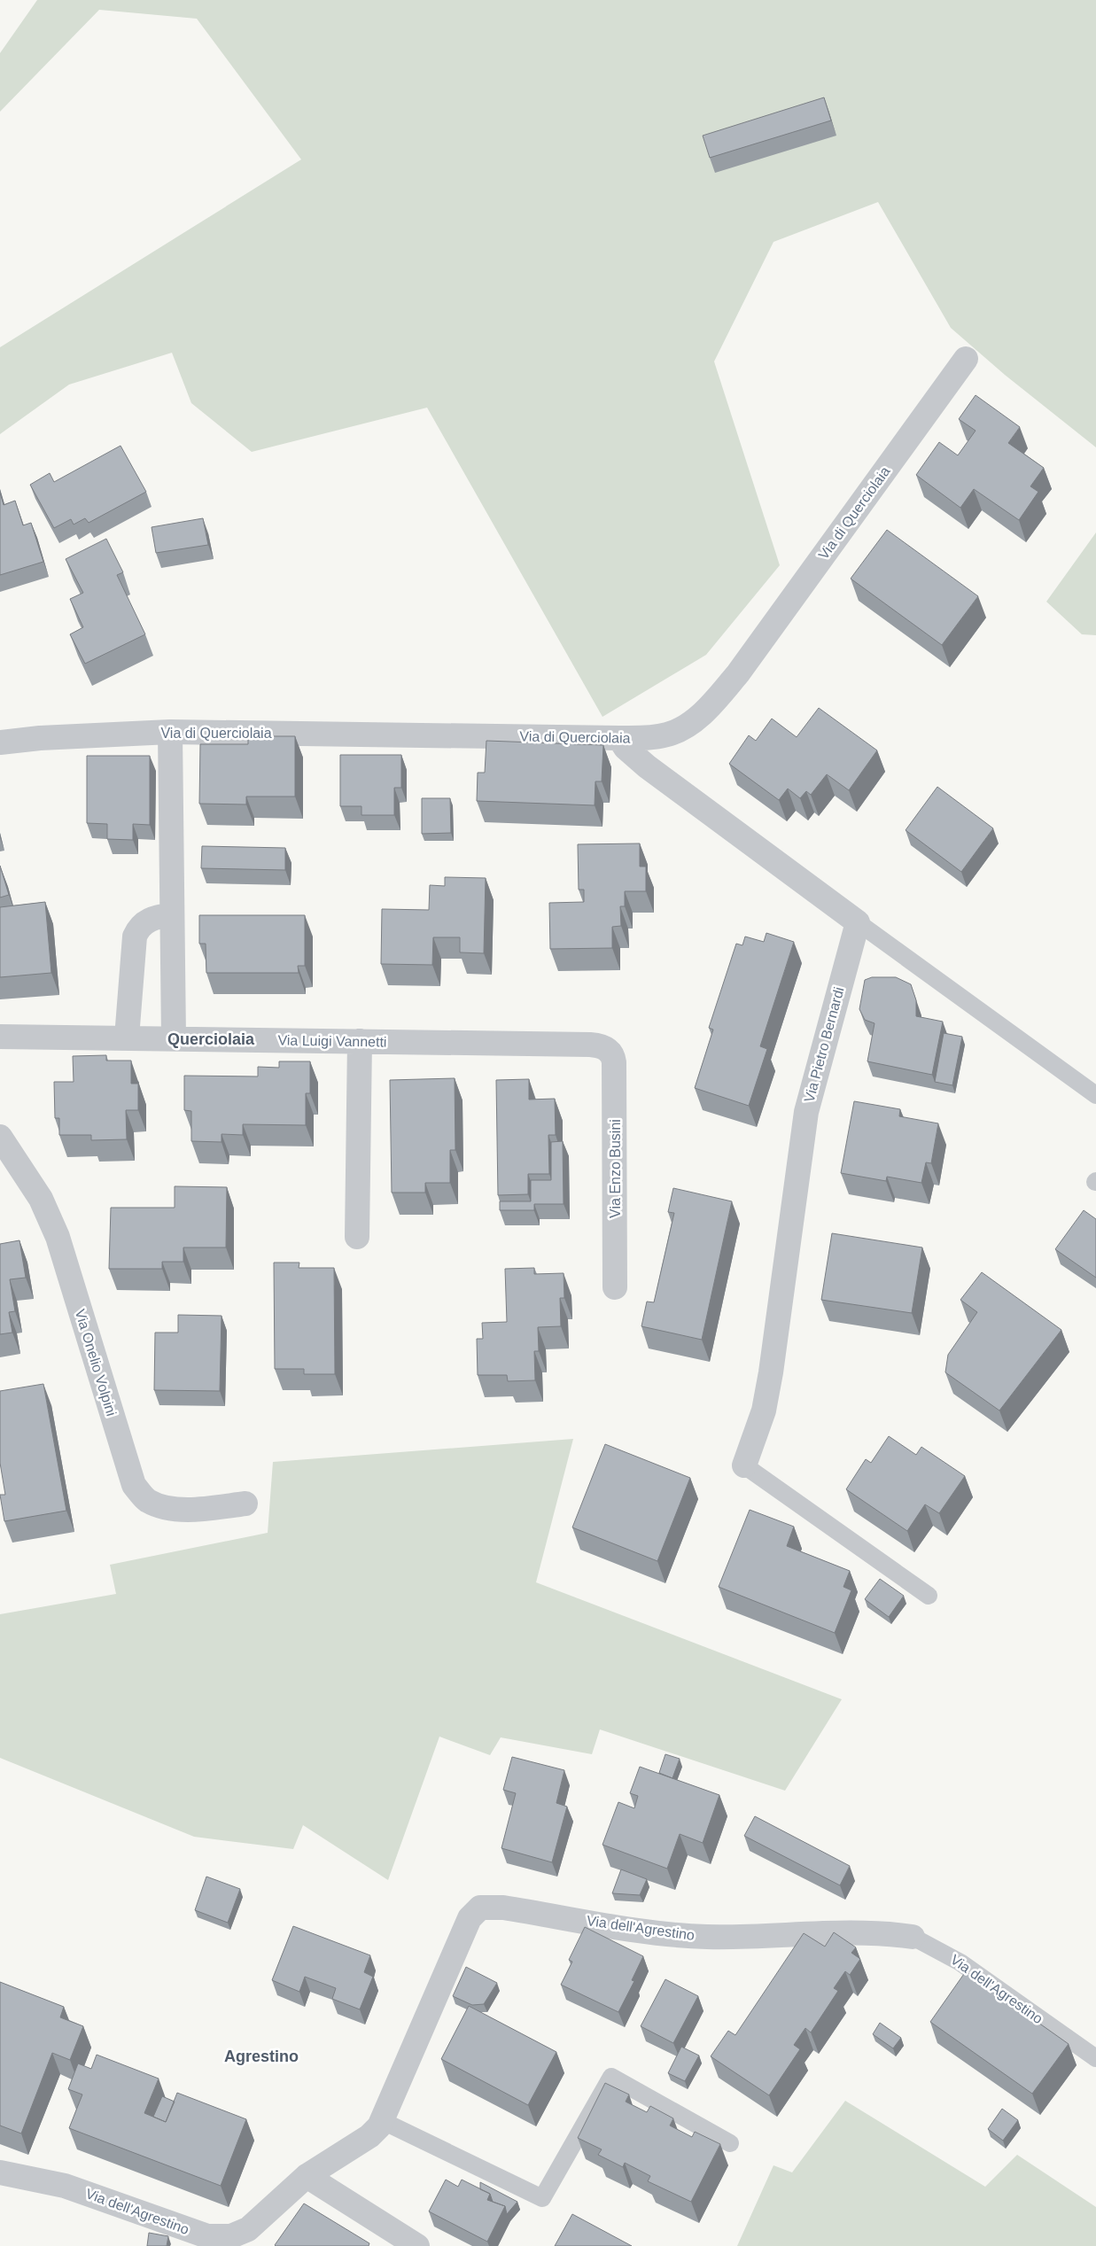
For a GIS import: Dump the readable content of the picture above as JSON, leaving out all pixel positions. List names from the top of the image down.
{
  "streets": {
    "street": [
      "Via di Querciolaia",
      "Via Luigi Vannetti",
      "Via Pietro Bernardi",
      "Via Enzo Busini",
      "Via Onelio Volpini",
      "Via dell'Agrestino"
    ]
  },
  "crossings": [
    ["Via Luigi Vannetti", "Via Enzo Busini"]
  ],
  "districts": ["Querciolaia", "Agrestino"]
}
